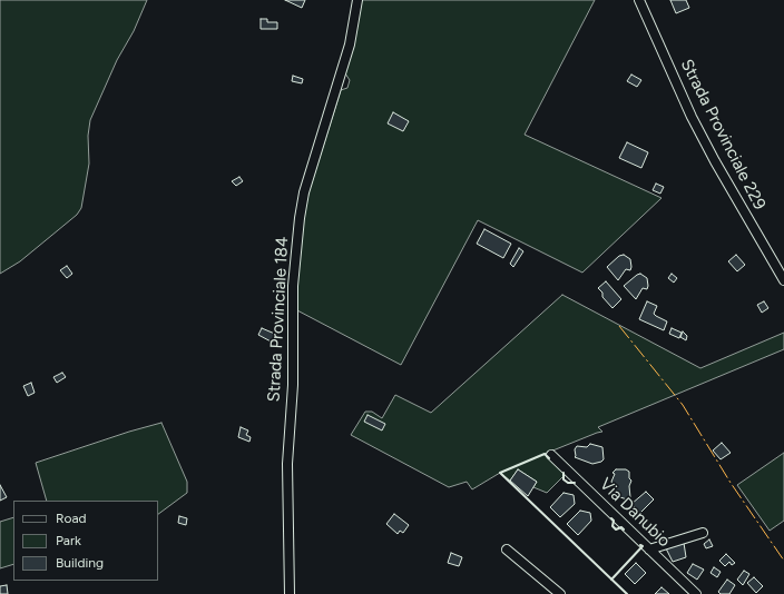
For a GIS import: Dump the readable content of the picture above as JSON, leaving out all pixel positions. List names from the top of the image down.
{
  "streets": {
    "street": ["Strada Provinciale 229", "Strada Provinciale 184", "Via Danubio"]
  },
  "legend": ["Road", "Park", "Building"]
}
